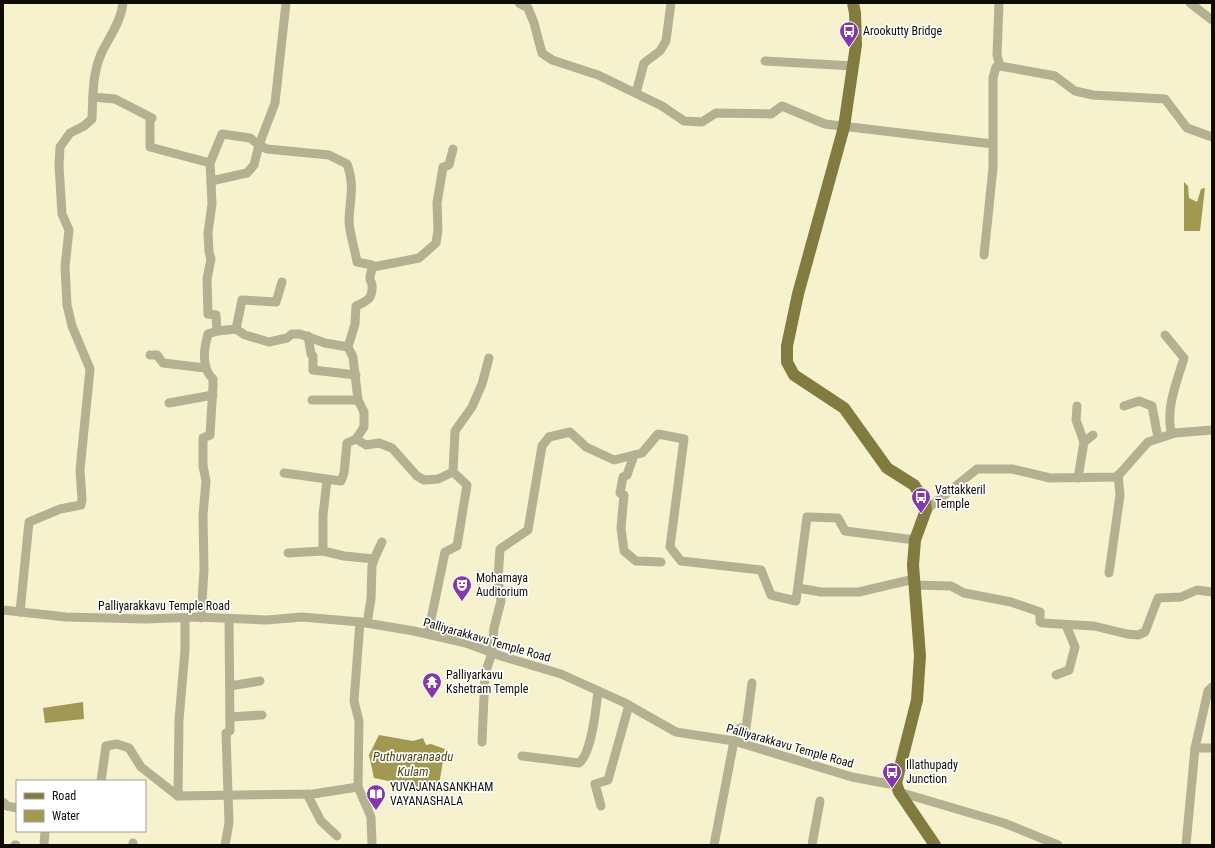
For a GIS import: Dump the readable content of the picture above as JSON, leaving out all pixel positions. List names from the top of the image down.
{
  "streets": {
    "street": ["Palliyarakkavu Temple Road"]
  },
  "water": ["Puthuvaranaadu Kulam"],
  "places": {
    "bus stop": ["Arookutty Bridge", "Vattakkeril Temple", "Illathupady Junction"],
    "theatre": ["Mohamaya Auditorium"],
    "temple": ["Palliyarkavu Kshetram Temple"],
    "library": ["YUVAJANASANKHAM VAYANASHALA"]
  },
  "legend": ["Road", "Water"]
}
